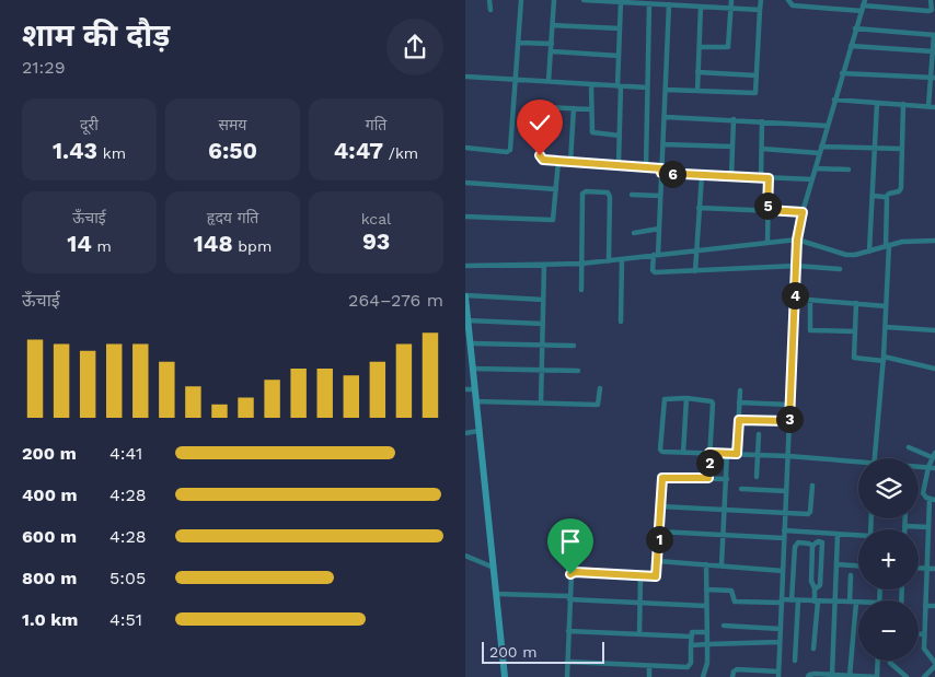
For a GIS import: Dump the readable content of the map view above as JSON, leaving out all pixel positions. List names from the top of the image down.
{
  "scale_bar": "200 m",
  "page": {
    "heading": ["शाम की दौड़", "21:29"],
    "stats": [
      ["दूरी", "1.43 km"],
      ["समय", "6:50"],
      ["गति", "4:47 /km"],
      ["ऊँचाई", "14 m"],
      ["हृदय गति", "148 bpm"],
      ["kcal", "93"]
    ],
    "pins": [
      "6",
      "5",
      "4",
      "3",
      "2",
      "1"
    ],
    "chart": ["ऊँचाई", "264–276 m"],
    "list": [
      {
        "name": "200 m",
        "note": "4:41"
      },
      {
        "name": "400 m",
        "note": "4:28"
      },
      {
        "name": "600 m",
        "note": "4:28"
      },
      {
        "name": "800 m",
        "note": "5:05"
      },
      {
        "name": "1.0 km",
        "note": "4:51"
      }
    ],
    "map_buttons": ["+", "−"],
    "scale": "200 m"
  }
}
